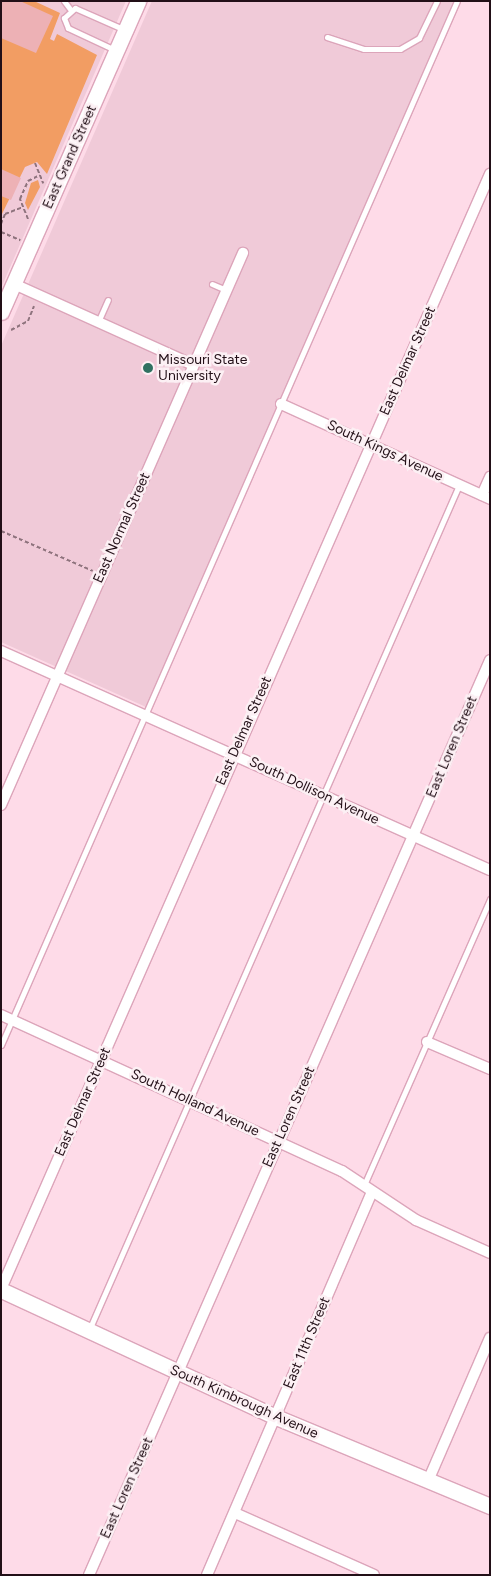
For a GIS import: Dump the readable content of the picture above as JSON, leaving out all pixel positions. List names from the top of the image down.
{
  "streets": {
    "main road": ["East Grand Street", "South Kimbrough Avenue"],
    "street": [
      "East Delmar Street",
      "South Kings Avenue",
      "East Normal Street",
      "East Loren Street",
      "South Dollison Avenue",
      "South Holland Avenue",
      "East 11th Street"
    ]
  },
  "crossings": [
    ["East Delmar Street", "South Kings Avenue"],
    ["East Delmar Street", "South Dollison Avenue"],
    ["East Delmar Street", "South Holland Avenue"],
    ["East Delmar Street", "South Kimbrough Avenue"],
    ["East Normal Street", "South Dollison Avenue"],
    ["East Loren Street", "South Dollison Avenue"],
    ["East Loren Street", "South Holland Avenue"],
    ["East Loren Street", "South Kimbrough Avenue"],
    ["South Holland Avenue", "East 11th Street"],
    ["East 11th Street", "South Kimbrough Avenue"]
  ],
  "places": ["Missouri State University"]
}
